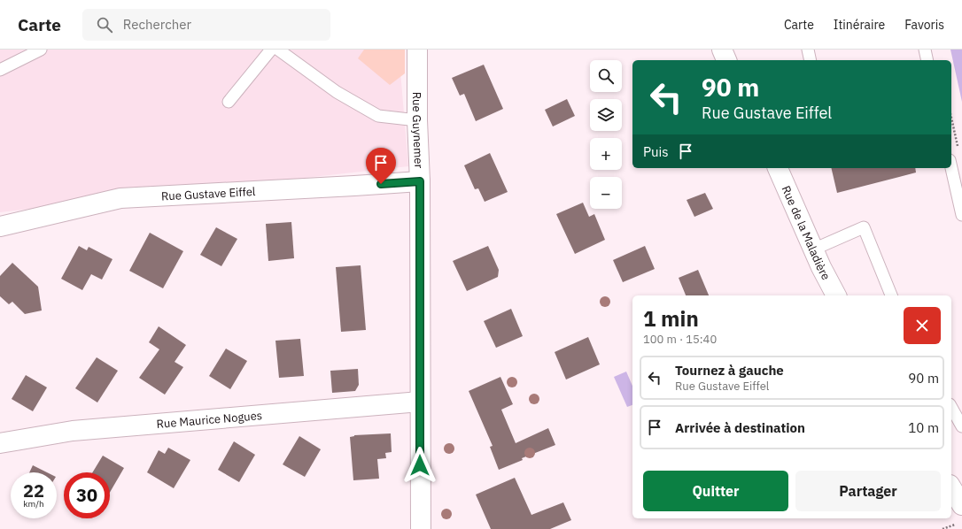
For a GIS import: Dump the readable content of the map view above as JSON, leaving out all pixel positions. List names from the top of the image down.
{
  "streets": {
    "street": [
      "Rue Guynemer",
      "Rue Gustave Eiffel",
      "Rue de la Maladière",
      "Rue Maurice Nogues"
    ]
  },
  "crossings": [
    ["Rue Guynemer", "Rue Gustave Eiffel"],
    ["Rue Guynemer", "Rue Maurice Nogues"]
  ],
  "page": {
    "header": "Carte",
    "search": "Rechercher",
    "nav": ["Carte", "Itinéraire", "Favoris"],
    "map_buttons": ["+", "−"],
    "turn": ["90 m", "Rue Gustave Eiffel"],
    "then": "Puis",
    "heading": ["1 min", "100 m · 15:40"],
    "list": [
      {
        "name": "Tournez à gauche",
        "note": "Rue Gustave Eiffel",
        "value": "90 m"
      },
      {
        "name": "Arrivée à destination",
        "value": "10 m"
      }
    ],
    "buttons": ["Quitter", "Partager"],
    "speed": "22 km/h",
    "limit": "30"
  }
}
